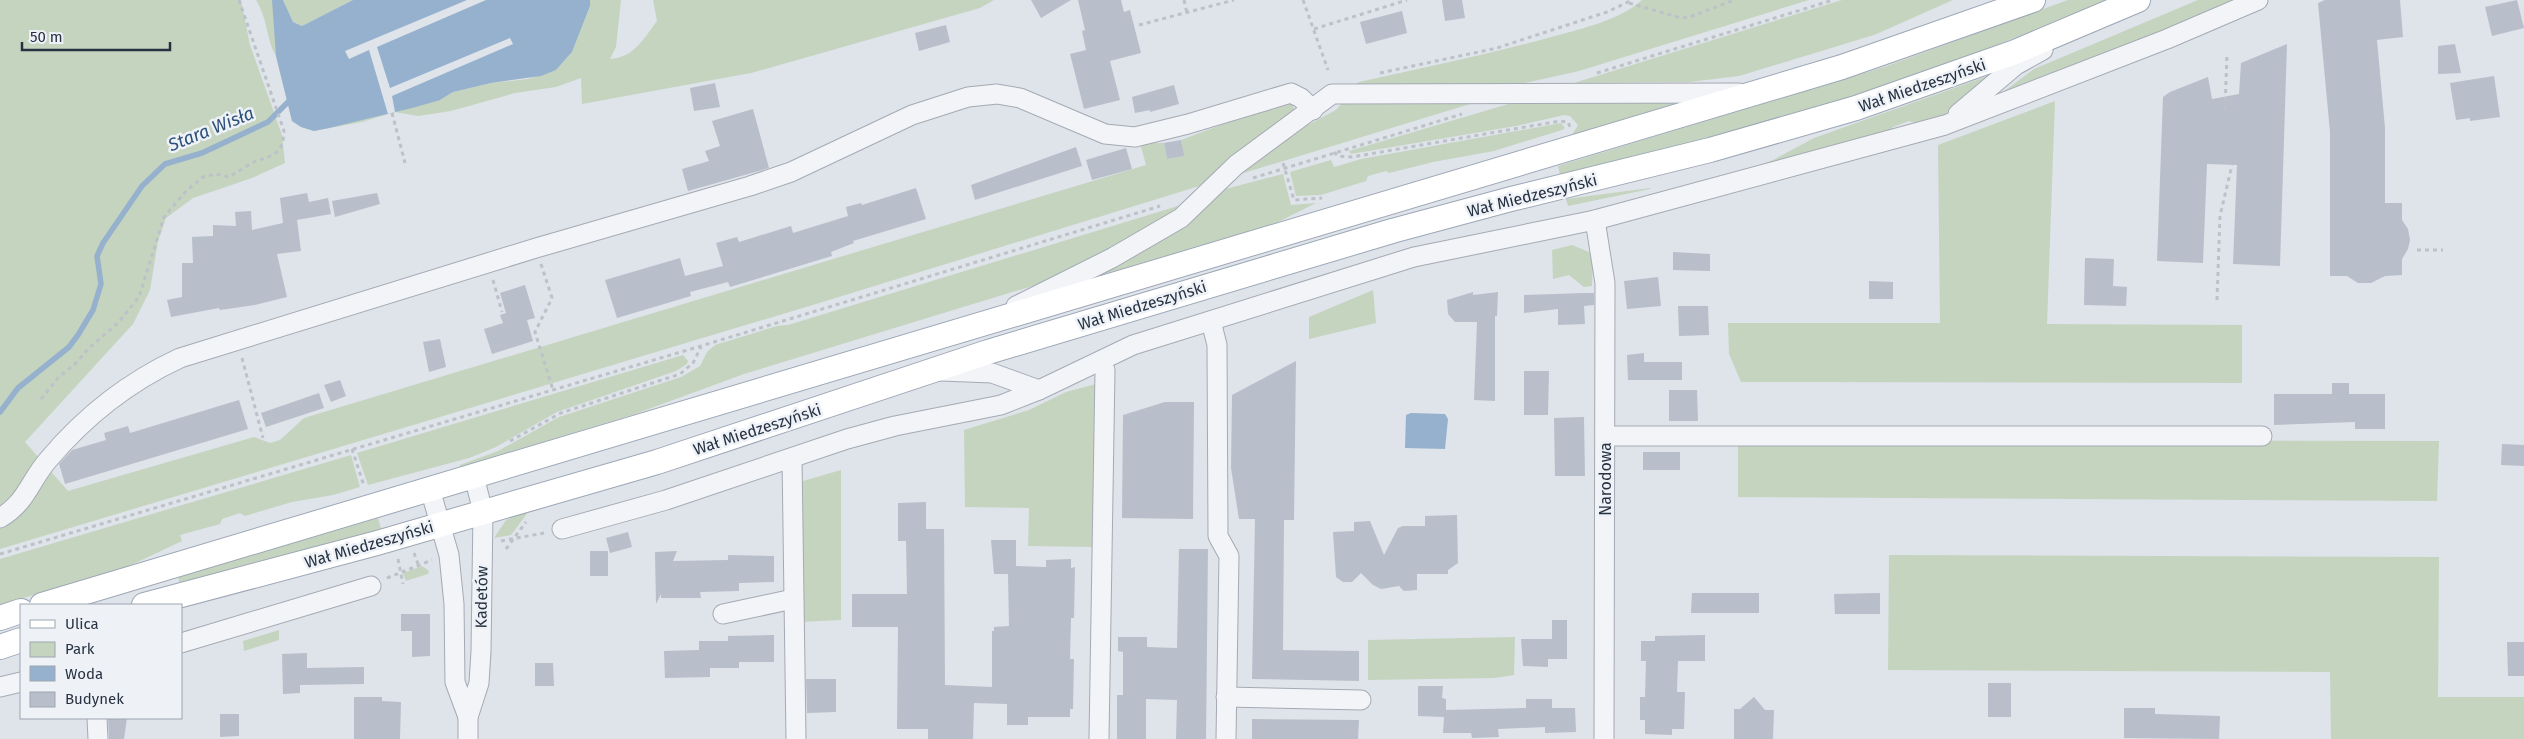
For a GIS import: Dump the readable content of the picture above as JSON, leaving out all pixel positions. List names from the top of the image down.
{
  "streets": {
    "main road": ["Wał Miedzeszyński"],
    "street": ["Narodowa", "Kadetów"]
  },
  "crossings": [
    ["Wał Miedzeszyński", "Narodowa"],
    ["Wał Miedzeszyński", "Kadetów"]
  ],
  "water": ["Stara Wisła"],
  "legend": [
    "Ulica",
    "Park",
    "Woda",
    "Budynek"
  ],
  "scale_bar": "50 m"
}
